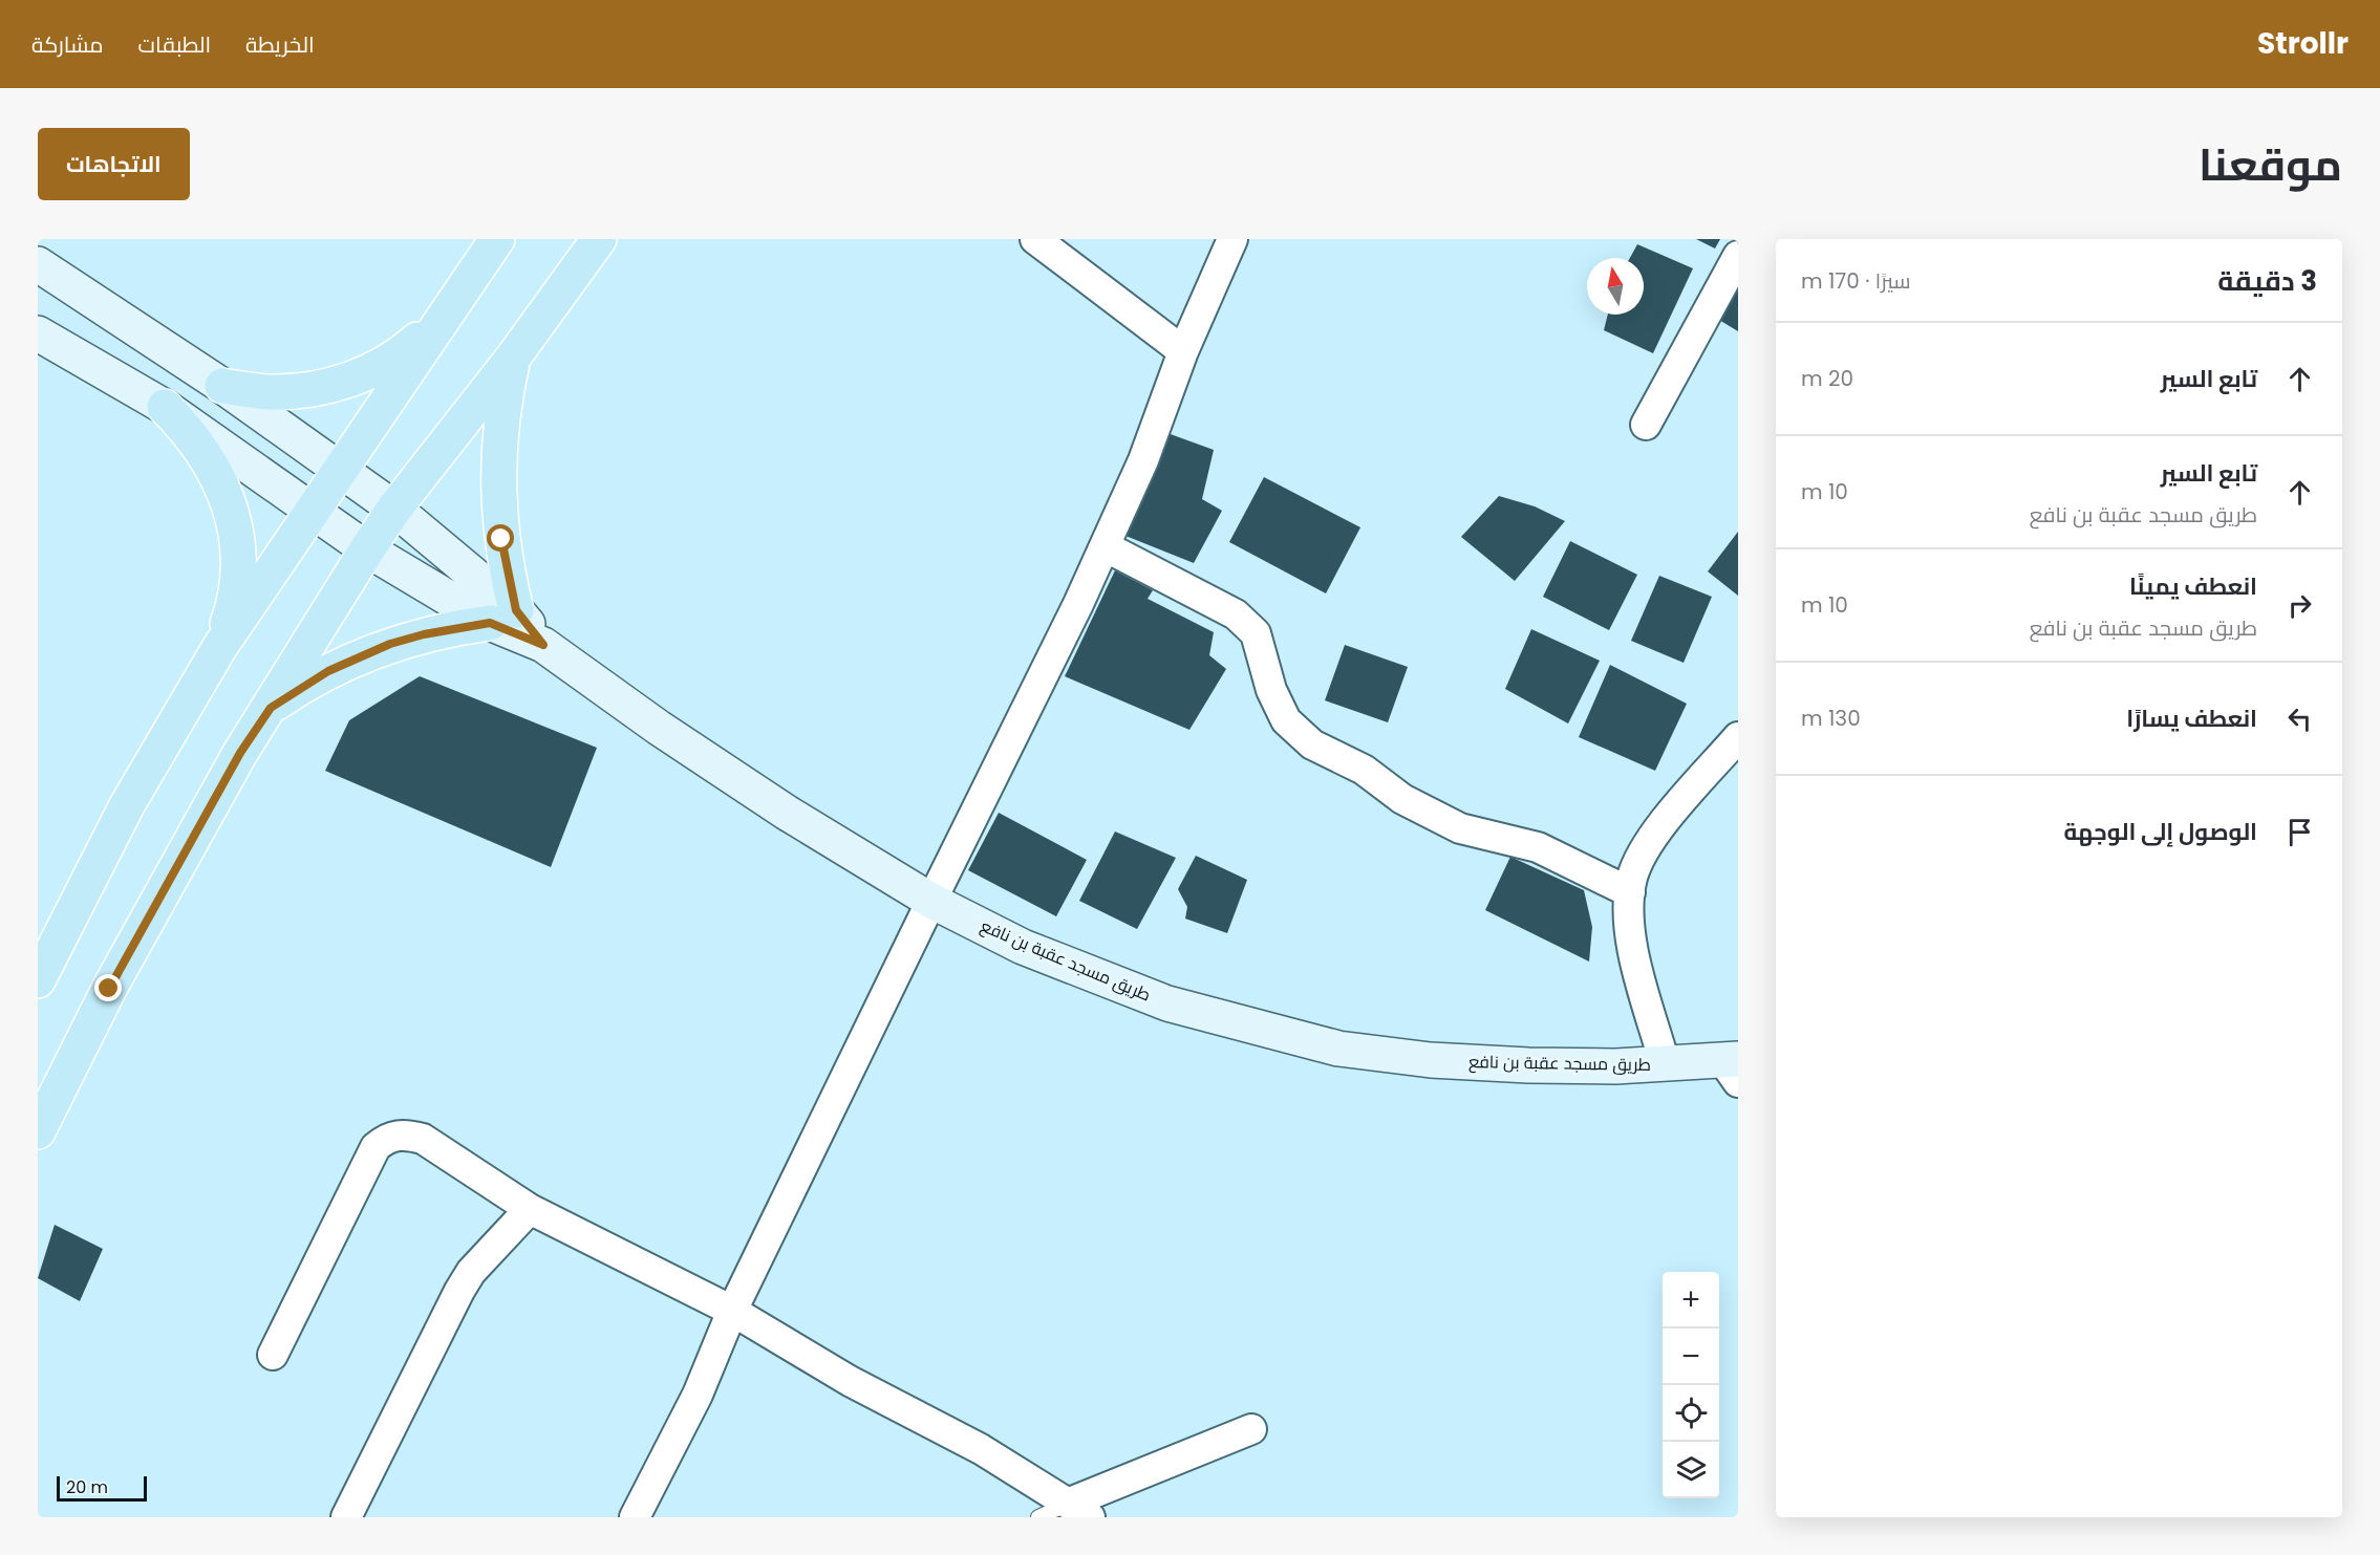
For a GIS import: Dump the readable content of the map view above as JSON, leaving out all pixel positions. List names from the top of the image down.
{
  "streets": {
    "street": ["طريق مسجد عقبة بن نافع"]
  },
  "scale_bar": "20 m",
  "north": "top",
  "page": {
    "header": "Strollr",
    "nav": ["الخريطة", "الطبقات", "مشاركة"],
    "title": "موقعنا",
    "buttons": "الاتجاهات",
    "heading": ["3 دقيقة", "سيرًا · 170 m"],
    "list": [
      ["تابع السير", "20 m"],
      ["تابع السير", "طريق مسجد عقبة بن نافع", "10 m"],
      ["انعطف يمينًا", "طريق مسجد عقبة بن نافع", "10 m"],
      ["انعطف يسارًا", "130 m"],
      "الوصول إلى الوجهة"
    ],
    "map_buttons": ["+", "−"],
    "scale": "20 m"
  }
}
